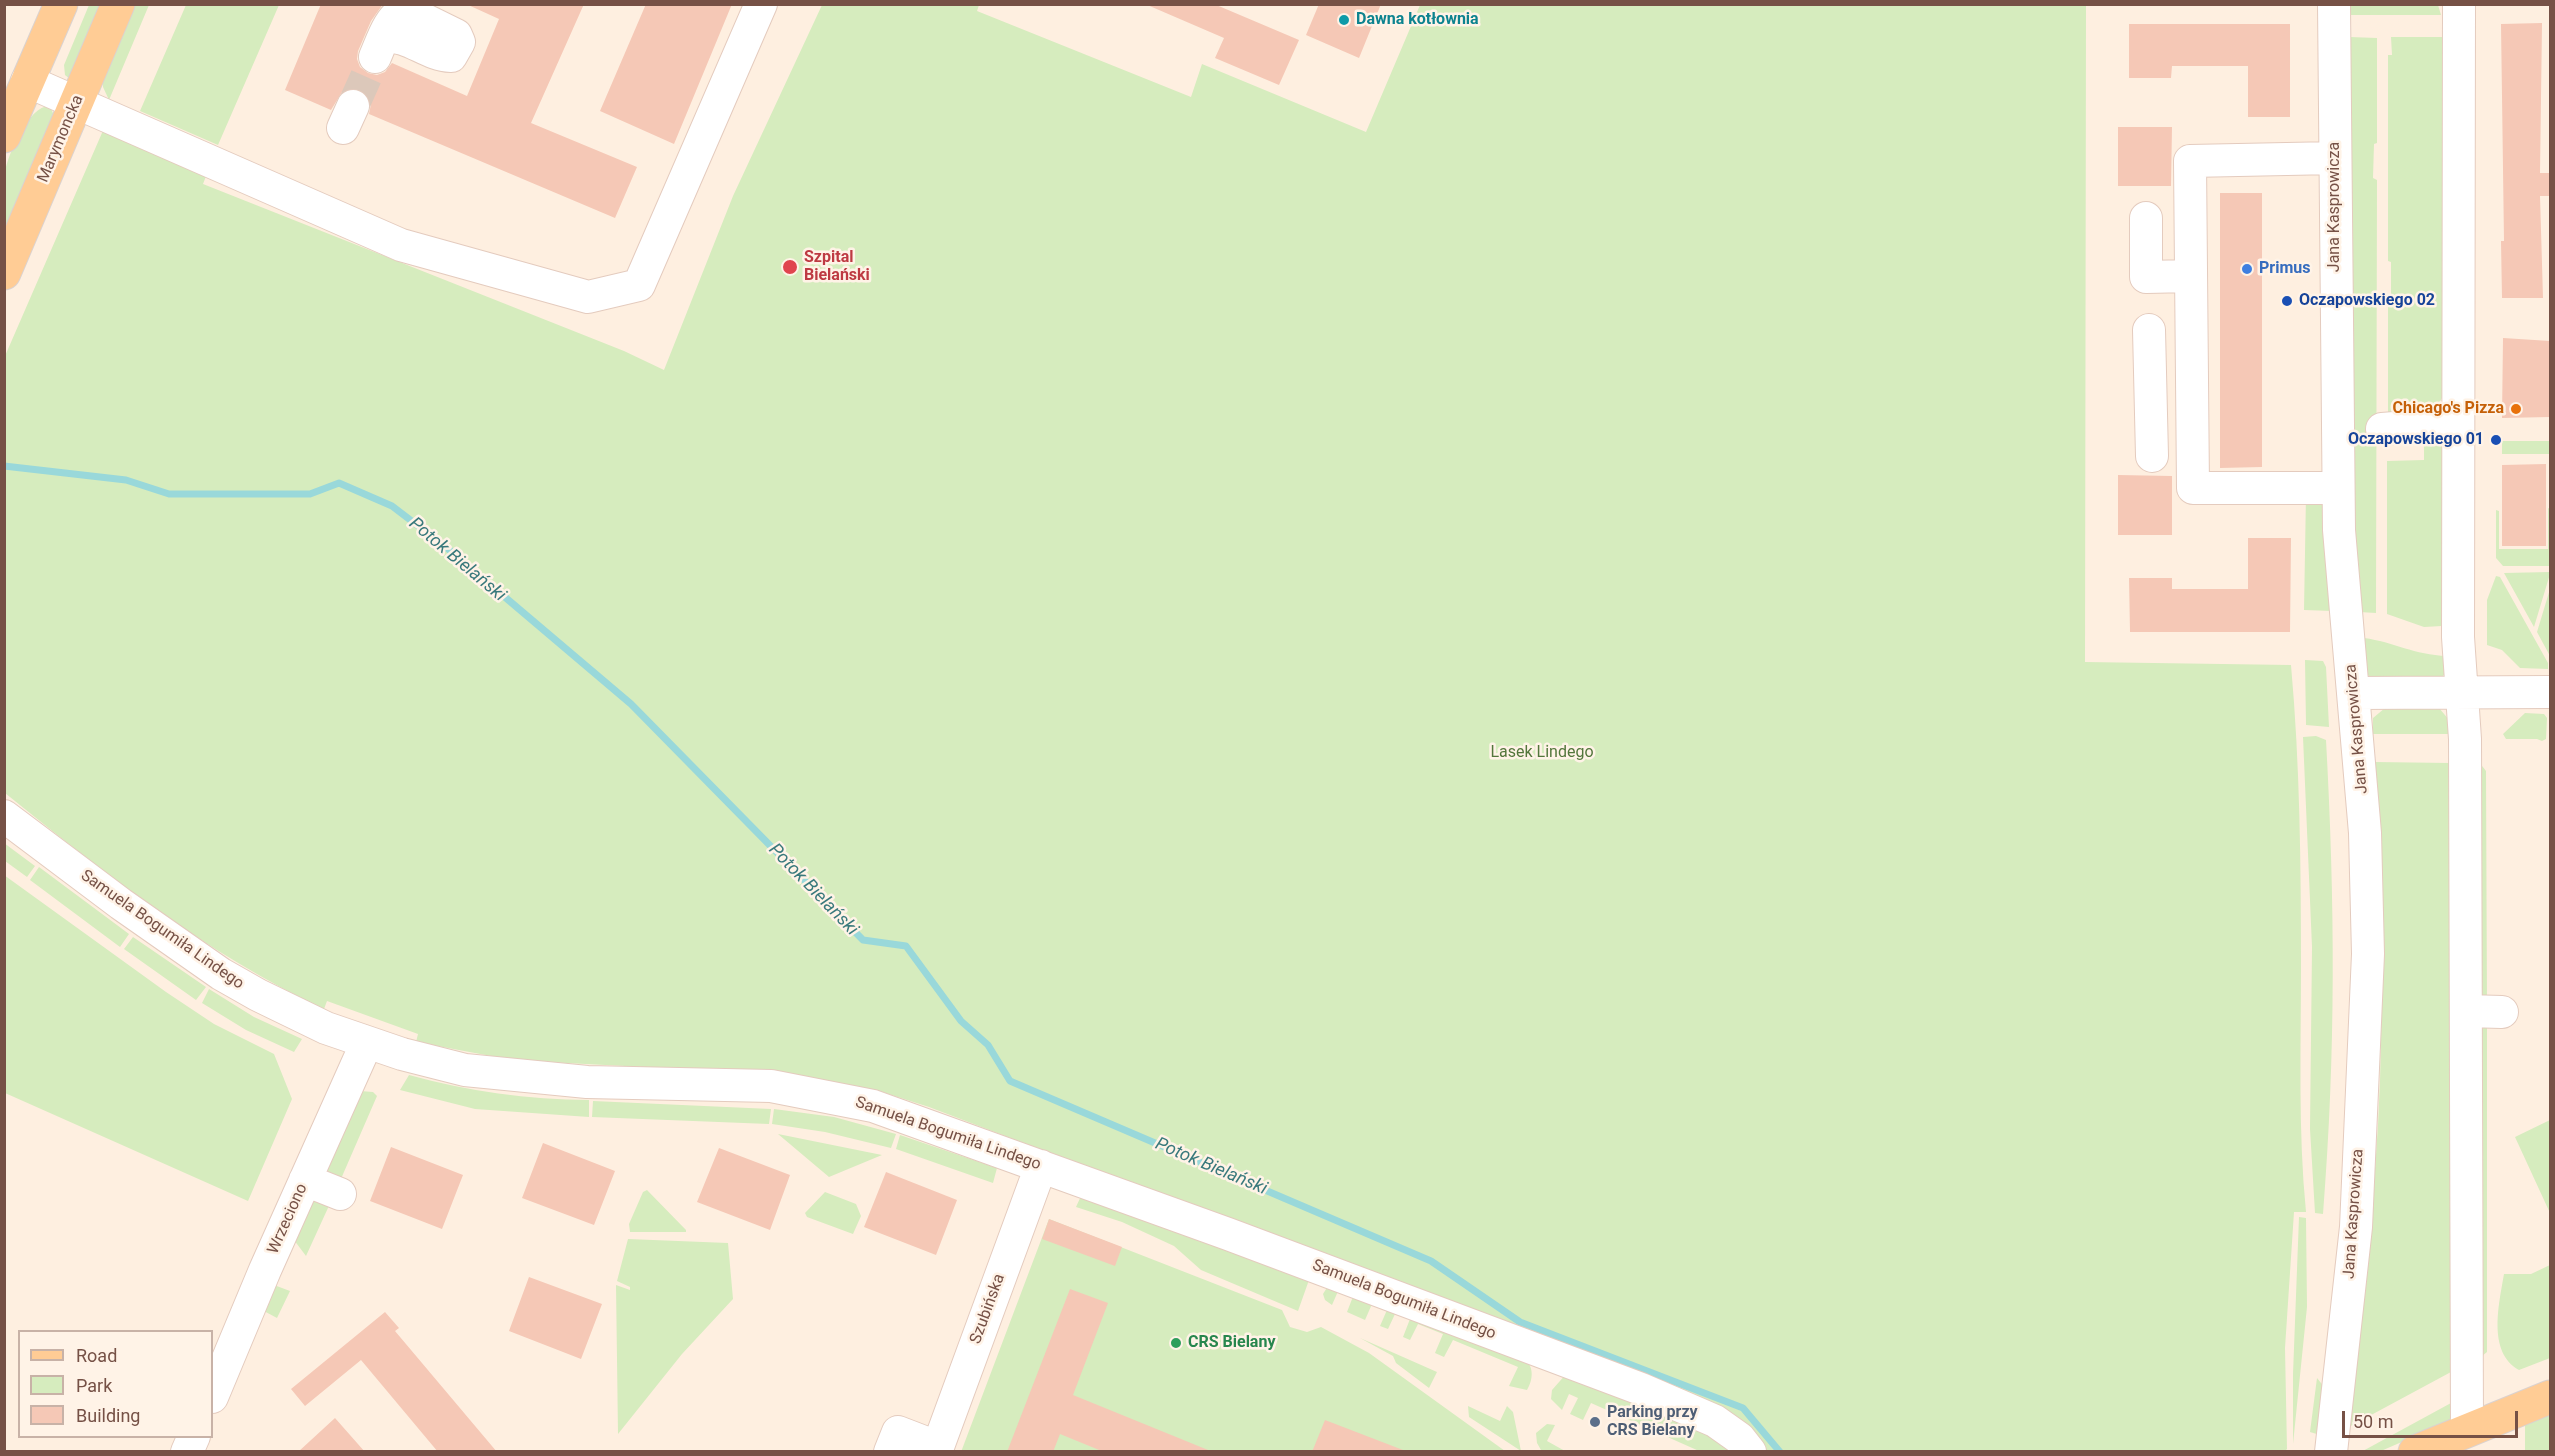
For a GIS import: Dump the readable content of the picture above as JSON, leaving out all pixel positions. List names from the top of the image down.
{
  "streets": {
    "main road": ["Marymoncka"],
    "street": [
      "Jana Kasprowicza",
      "Samuela Bogumiła Lindego",
      "Wrzeciono",
      "Szubińska"
    ]
  },
  "crossings": [
    ["Samuela Bogumiła Lindego", "Wrzeciono"],
    ["Samuela Bogumiła Lindego", "Szubińska"]
  ],
  "water": ["Potok Bielański"],
  "parks": ["Lasek Lindego"],
  "places": [
    "Dawna kotłownia",
    "Szpital Bielański",
    "Primus",
    "Oczapowskiego 02",
    "Chicago's Pizza",
    "Oczapowskiego 01",
    "CRS Bielany",
    "Parking przy CRS Bielany"
  ],
  "legend": ["Road", "Park", "Building"],
  "scale_bar": "50 m"
}
